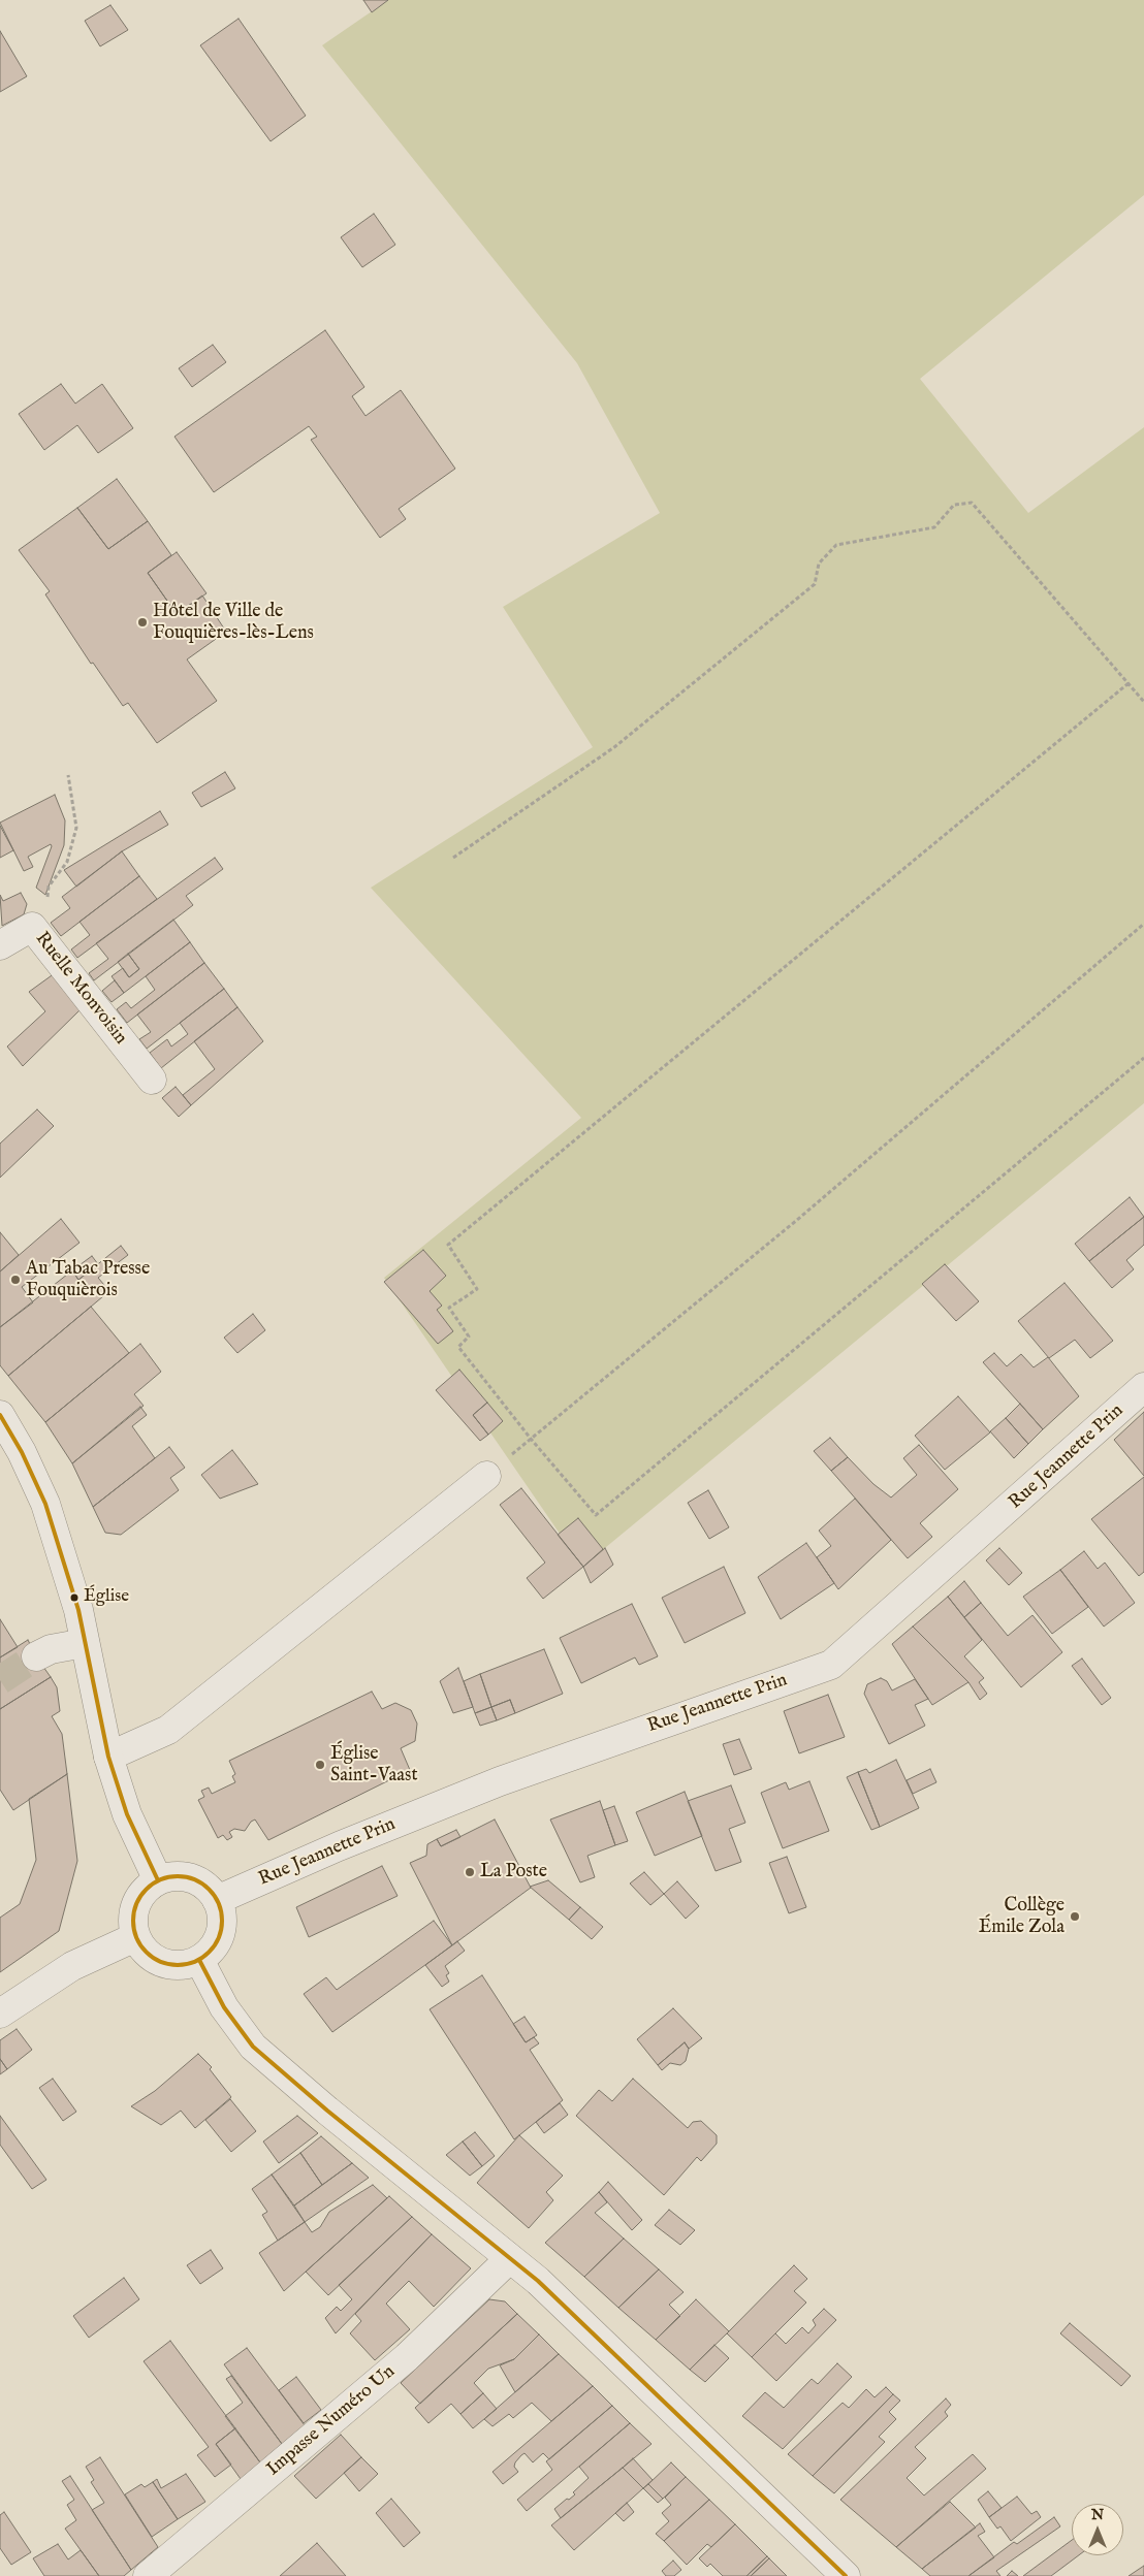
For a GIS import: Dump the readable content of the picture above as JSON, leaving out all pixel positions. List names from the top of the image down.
{
  "streets": {
    "street": ["Ruelle Monvoisin", "Rue Jeannette Prin", "Impasse Numéro Un"]
  },
  "places": [
    "Hôtel de Ville de Fouquières-lès-Lens",
    "Au Tabac Presse Fouquièrois",
    "Église",
    "Église Saint-Vaast",
    "La Poste",
    "Collège Émile Zola"
  ],
  "north": "top"
}
